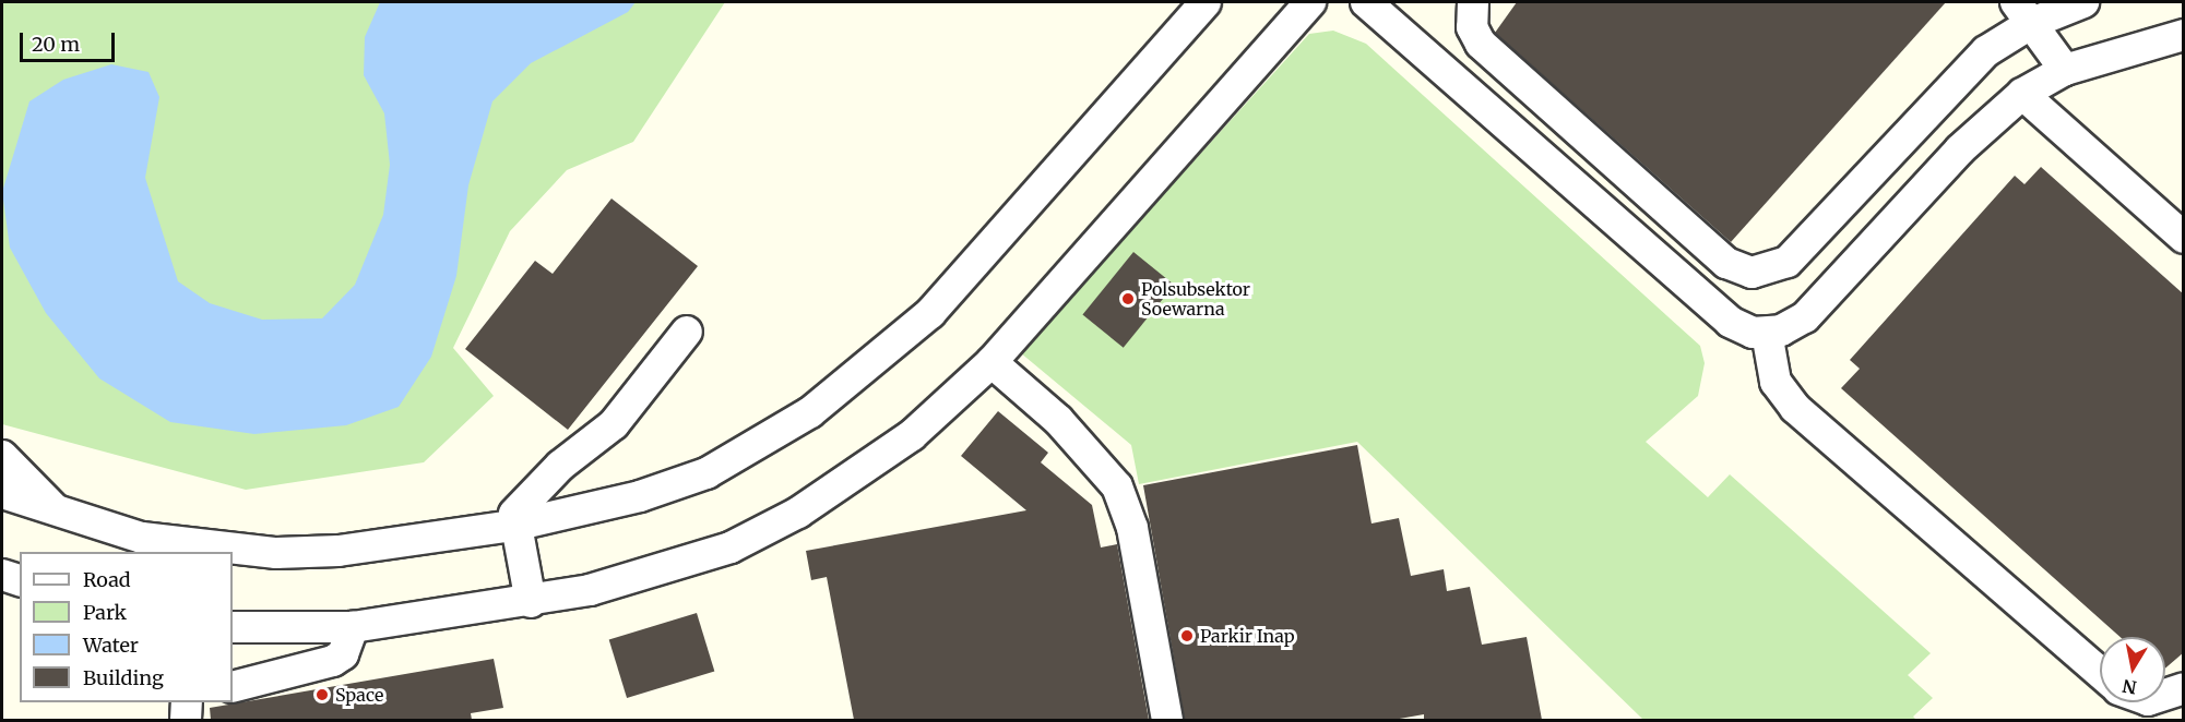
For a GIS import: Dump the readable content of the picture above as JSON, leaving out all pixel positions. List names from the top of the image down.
{
  "places": ["Polsubsektor Soewarna", "Parkir Inap", "Space"],
  "legend": [
    "Road",
    "Park",
    "Water",
    "Building"
  ],
  "scale_bar": "20 m",
  "north": "bottom"
}
